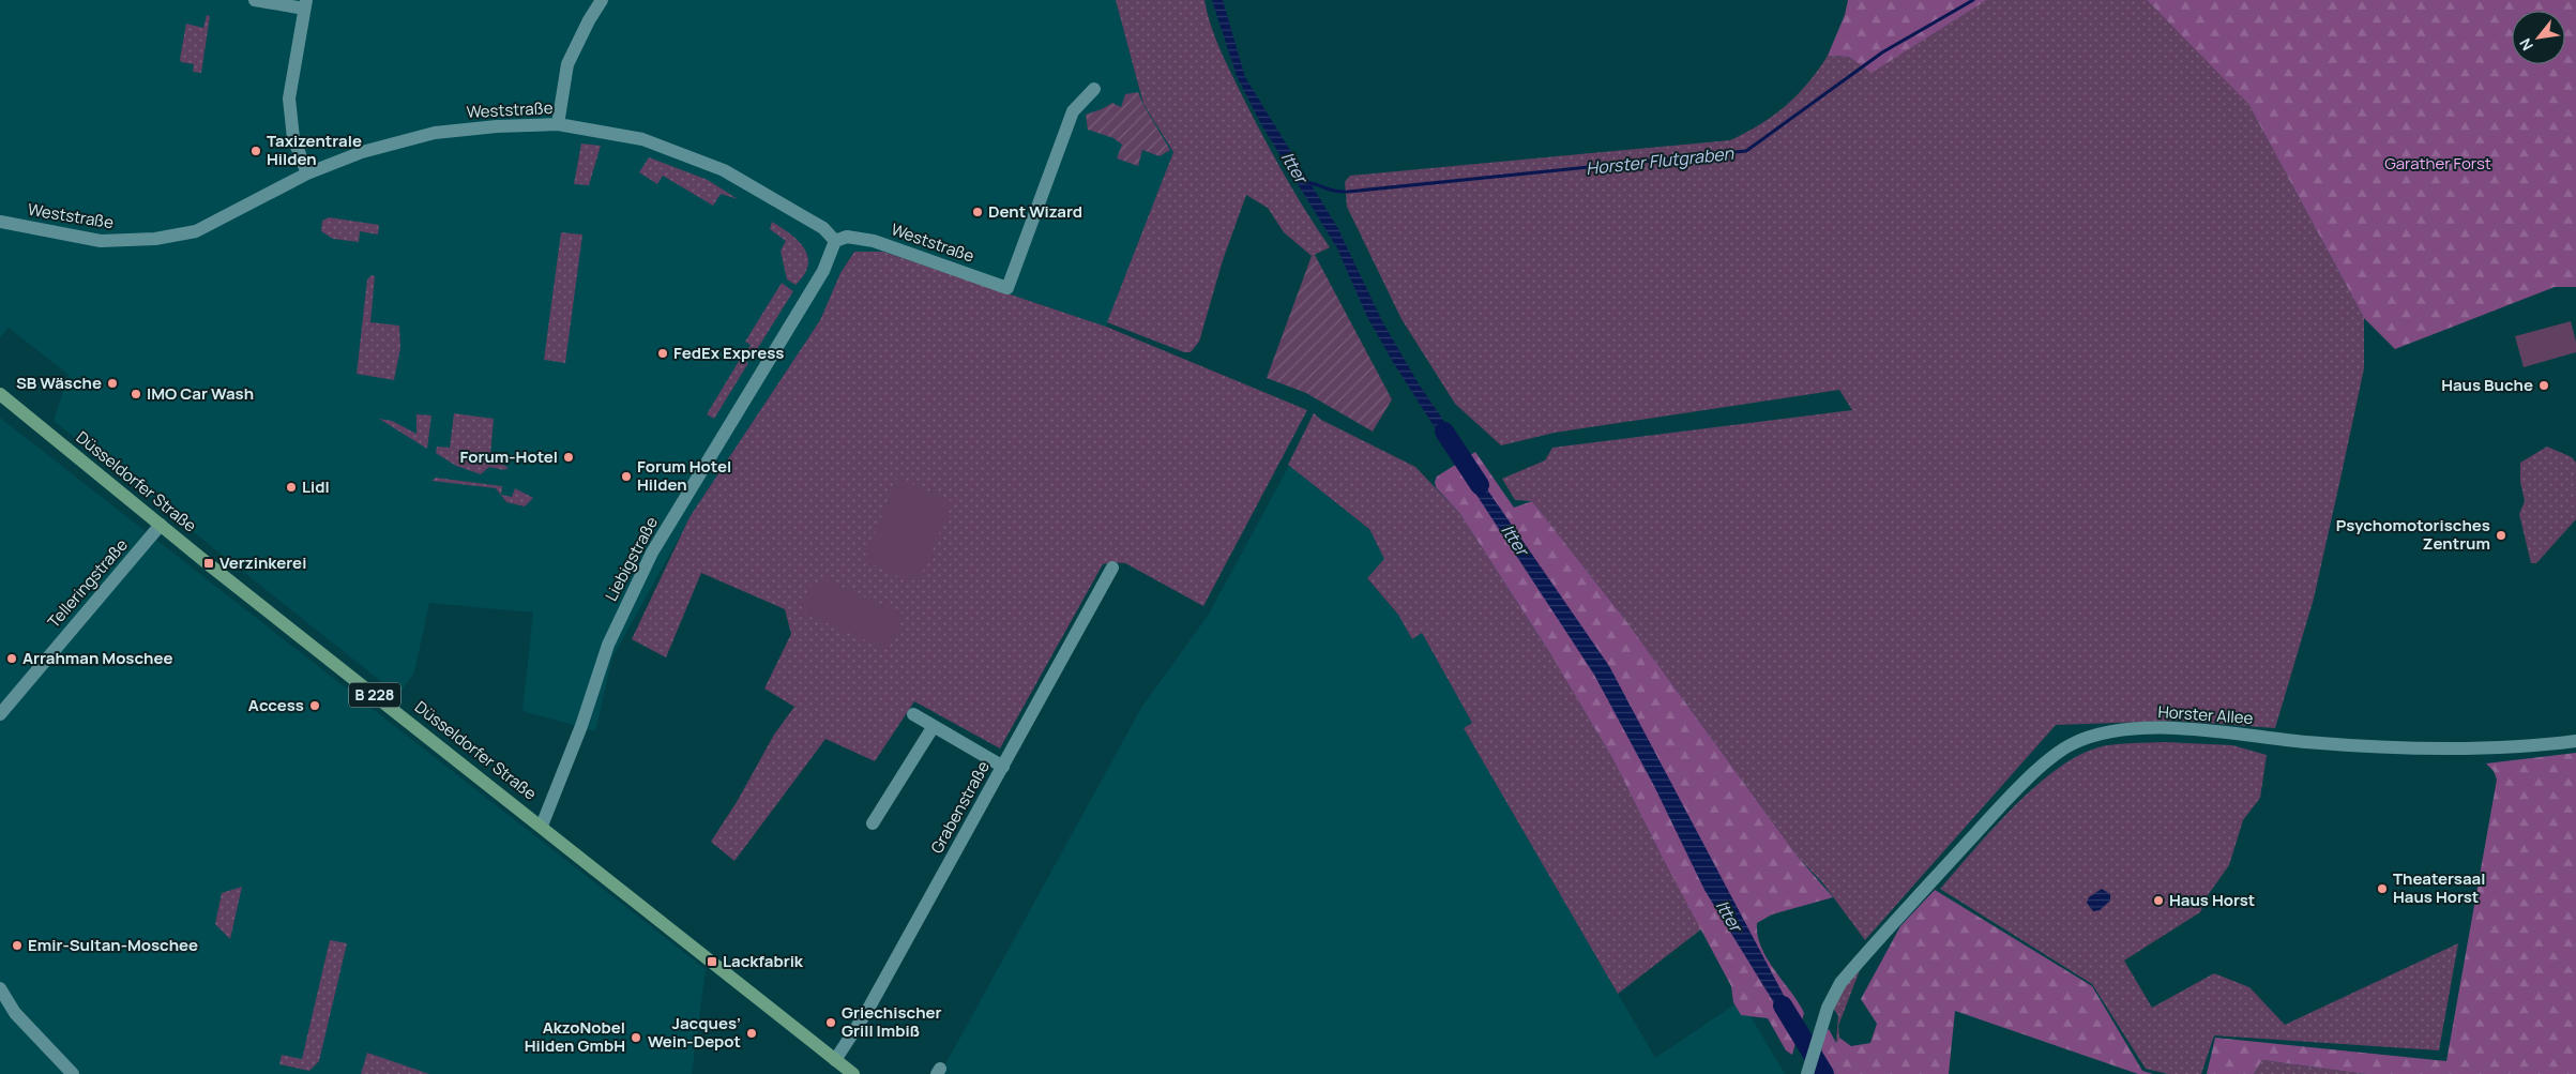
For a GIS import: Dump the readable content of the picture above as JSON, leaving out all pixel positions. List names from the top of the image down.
{
  "streets": {
    "main road": ["Düsseldorfer Straße", "B 228"],
    "street": [
      "Weststraße",
      "Liebigstraße",
      "Telleringstraße",
      "Horster Allee",
      "Grabenstraße"
    ]
  },
  "crossings": [
    ["Weststraße", "Liebigstraße"],
    ["Düsseldorfer Straße", "Liebigstraße"],
    ["Düsseldorfer Straße", "Telleringstraße"],
    ["Düsseldorfer Straße", "Grabenstraße"]
  ],
  "water": ["Horster Flutgraben", "Itter"],
  "parks": ["Garather Forst"],
  "places": {
    "other": [
      "Taxizentrale Hilden",
      "Dent Wizard",
      "FedEx Express",
      "SB Wäsche",
      "Haus Buche",
      "IMO Car Wash",
      "Forum-Hotel",
      "Forum Hotel Hilden",
      "Lidl",
      "Psychomotorisches Zentrum",
      "Arrahman Moschee",
      "Access",
      "Theatersaal Haus Horst",
      "Haus Horst",
      "Emir-Sultan-Moschee",
      "Griechischer Grill Imbiß",
      "Jacques’ Wein-Depot",
      "AkzoNobel Hilden GmbH"
    ],
    "transit": ["Verzinkerei", "Lackfabrik"]
  },
  "north": "bottom left"
}
